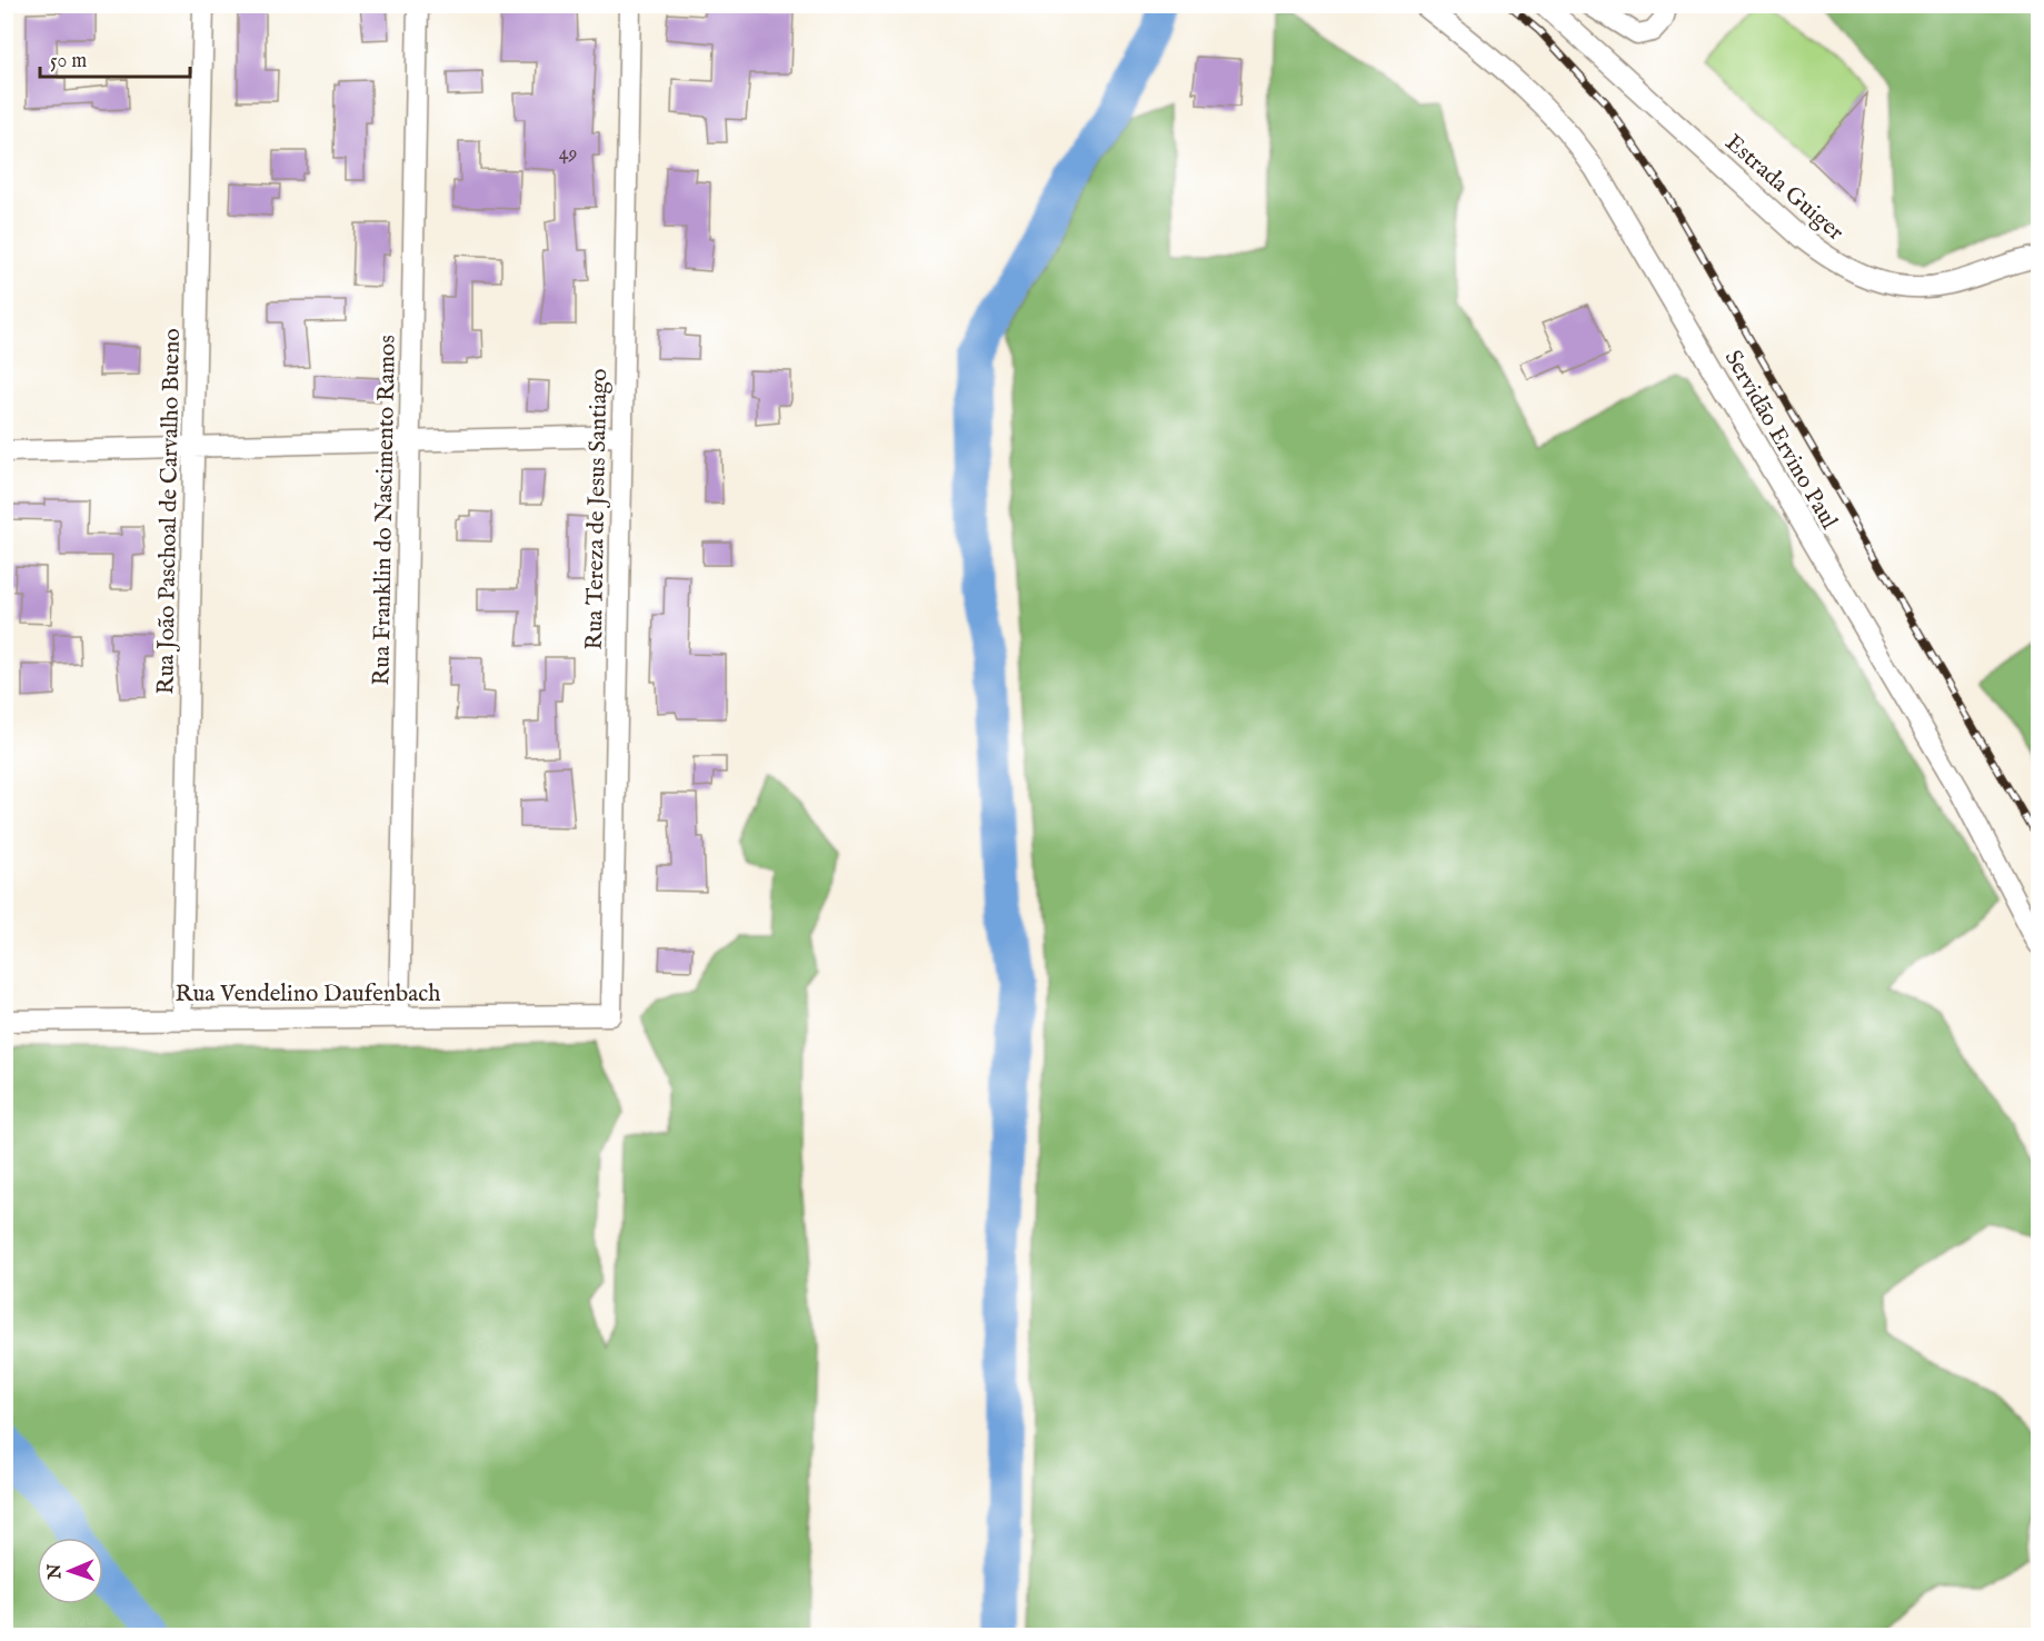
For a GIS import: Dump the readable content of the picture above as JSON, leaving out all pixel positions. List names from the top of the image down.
{
  "streets": {
    "street": [
      "Estrada Guiger",
      "Servidão Ervino Paul",
      "Rua Tereza de Jesus Santiago",
      "Rua Franklin do Nascimento Ramos",
      "Rua João Paschoal de Carvalho Bueno",
      "Rua Vendelino Daufenbach"
    ]
  },
  "crossings": [
    ["Rua Tereza de Jesus Santiago", "Rua Vendelino Daufenbach"],
    ["Rua Franklin do Nascimento Ramos", "Rua Vendelino Daufenbach"],
    ["Rua João Paschoal de Carvalho Bueno", "Rua Vendelino Daufenbach"]
  ],
  "house_numbers": ["49"],
  "scale_bar": "50 m",
  "north": "left"
}
